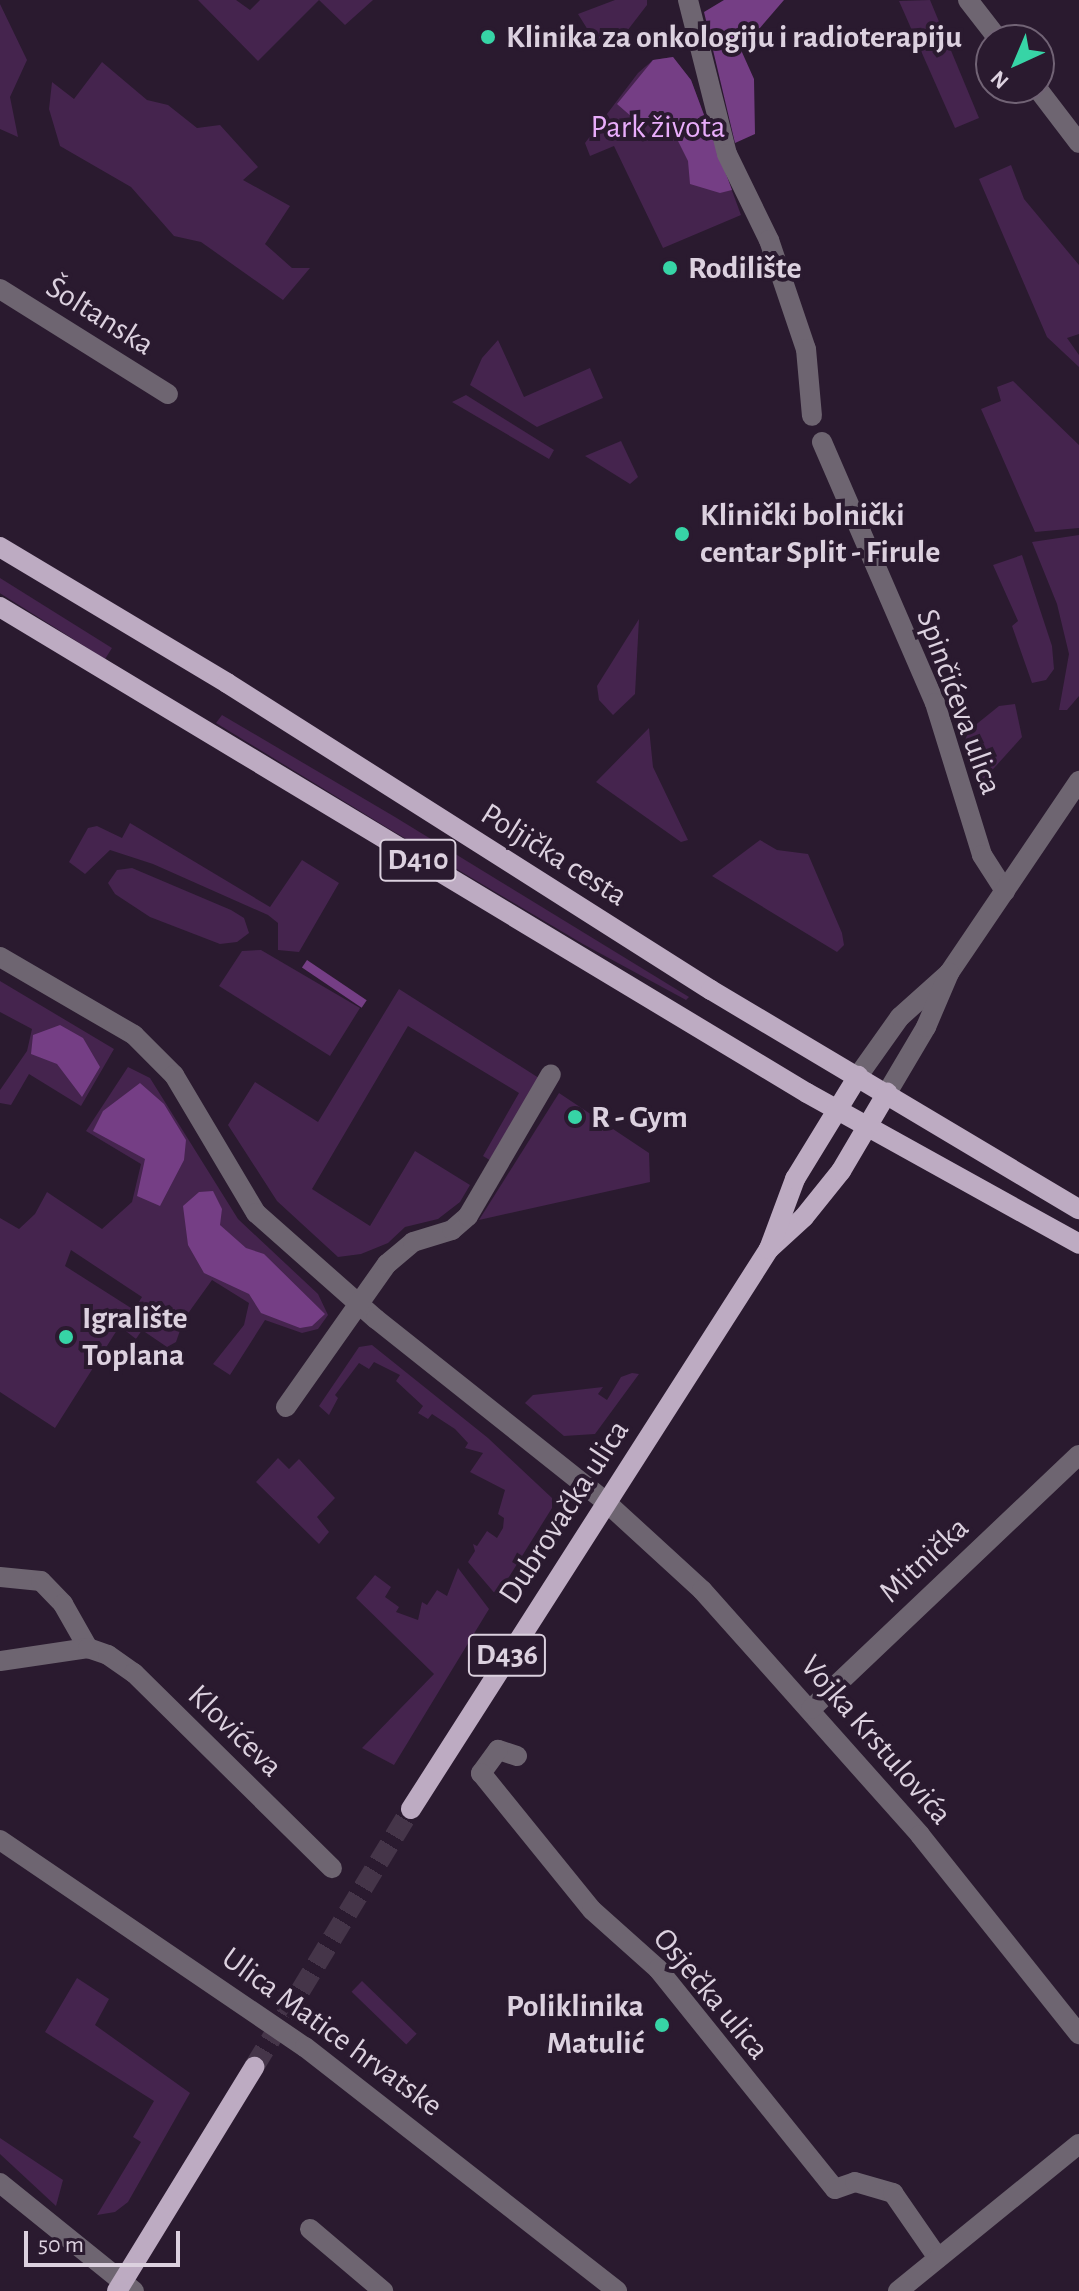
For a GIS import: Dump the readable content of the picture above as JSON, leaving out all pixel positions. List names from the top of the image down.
{
  "streets": {
    "main road": [
      "Poljička cesta",
      "D410",
      "Dubrovačka ulica",
      "D436"
    ],
    "street": [
      "Šoltanska",
      "Spinčićeva ulica",
      "Mitnička",
      "Klovićeva",
      "Vojka Krstulovića",
      "Osječka ulica",
      "Ulica Matice hrvatske"
    ]
  },
  "crossings": [
    ["Poljička cesta", "Dubrovačka ulica"],
    ["D410", "Dubrovačka ulica"],
    ["Dubrovačka ulica", "Vojka Krstulovića"],
    ["Mitnička", "Vojka Krstulovića"]
  ],
  "parks": ["Park života"],
  "places": [
    "Klinika za onkologiju i radioterapiju",
    "Rodilište",
    "Klinički bolnički centar Split - Firule",
    "R - Gym",
    "Igralište Toplana",
    "Poliklinika Matulić"
  ],
  "scale_bar": "50 m",
  "north": "bottom left"
}
